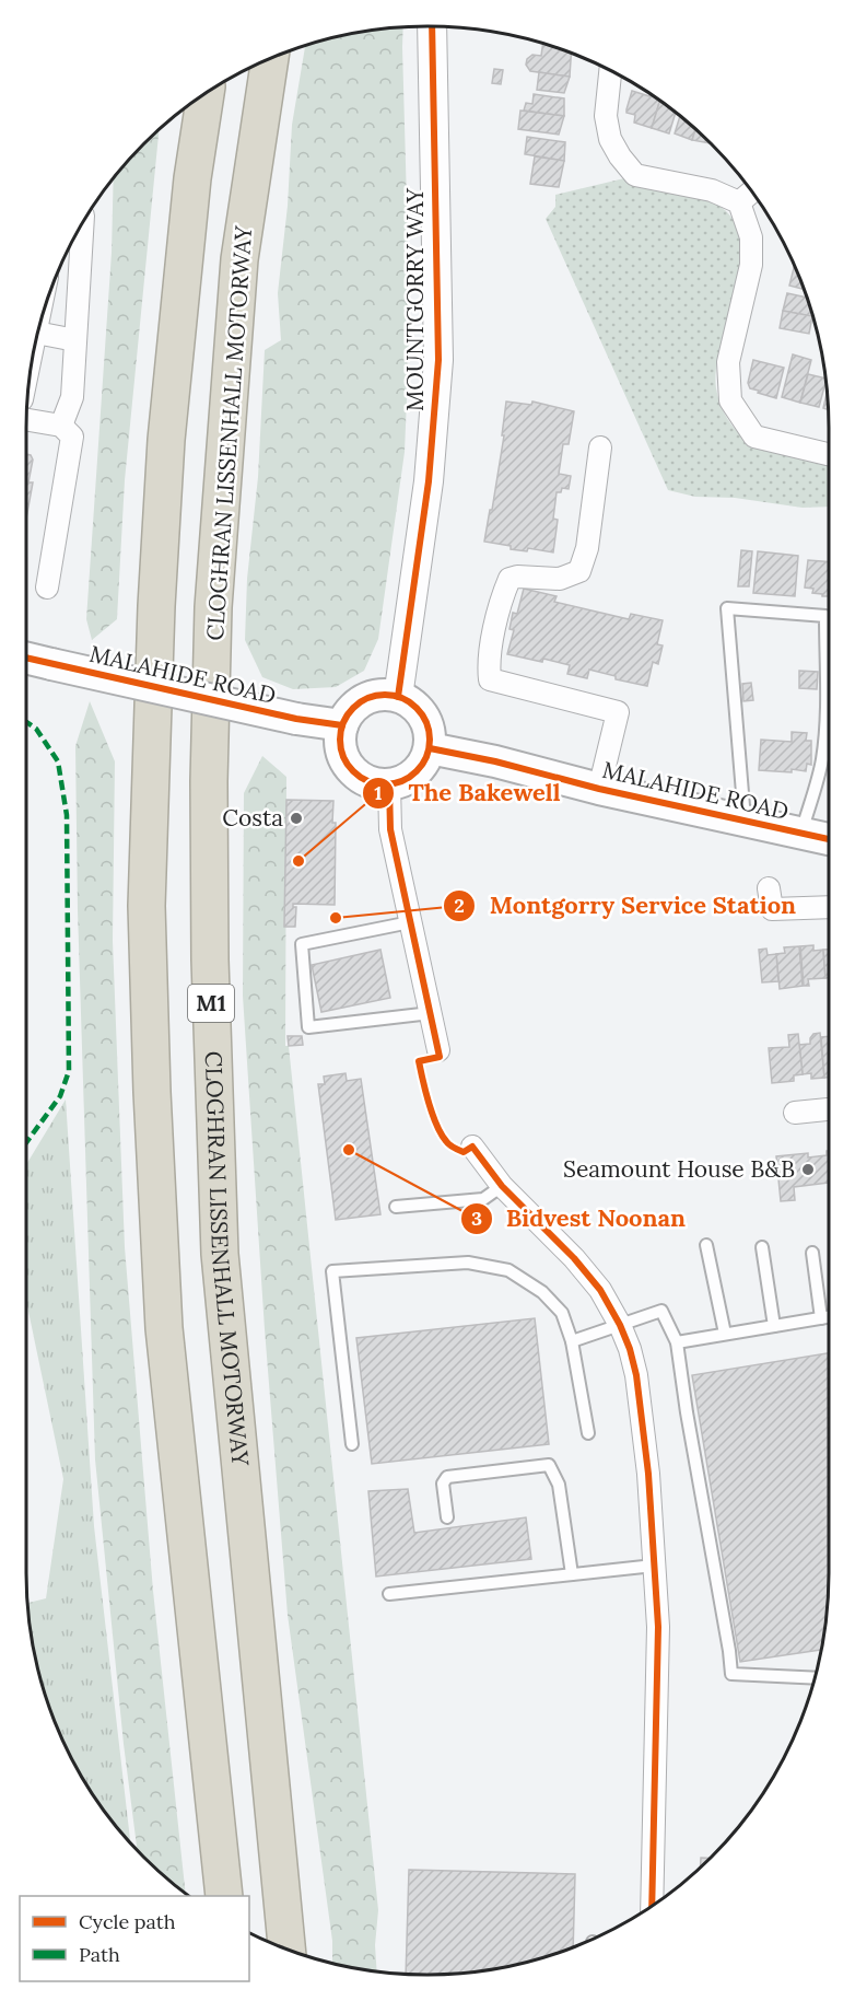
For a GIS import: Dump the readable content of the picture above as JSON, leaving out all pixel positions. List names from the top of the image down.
{
  "streets": {
    "highway": ["CLOGHRAN LISSENHALL MOTORWAY", "M1"],
    "main road": ["MALAHIDE ROAD"],
    "street": ["MOUNTGORRY WAY"]
  },
  "crossings": [
    ["MOUNTGORRY WAY", "MALAHIDE ROAD"]
  ],
  "places": [
    "Costa",
    "The Bakewell",
    "Montgorry Service Station",
    "Bidvest Noonan",
    "Seamount House B&B"
  ],
  "legend": ["Cycle path", "Path"]
}
